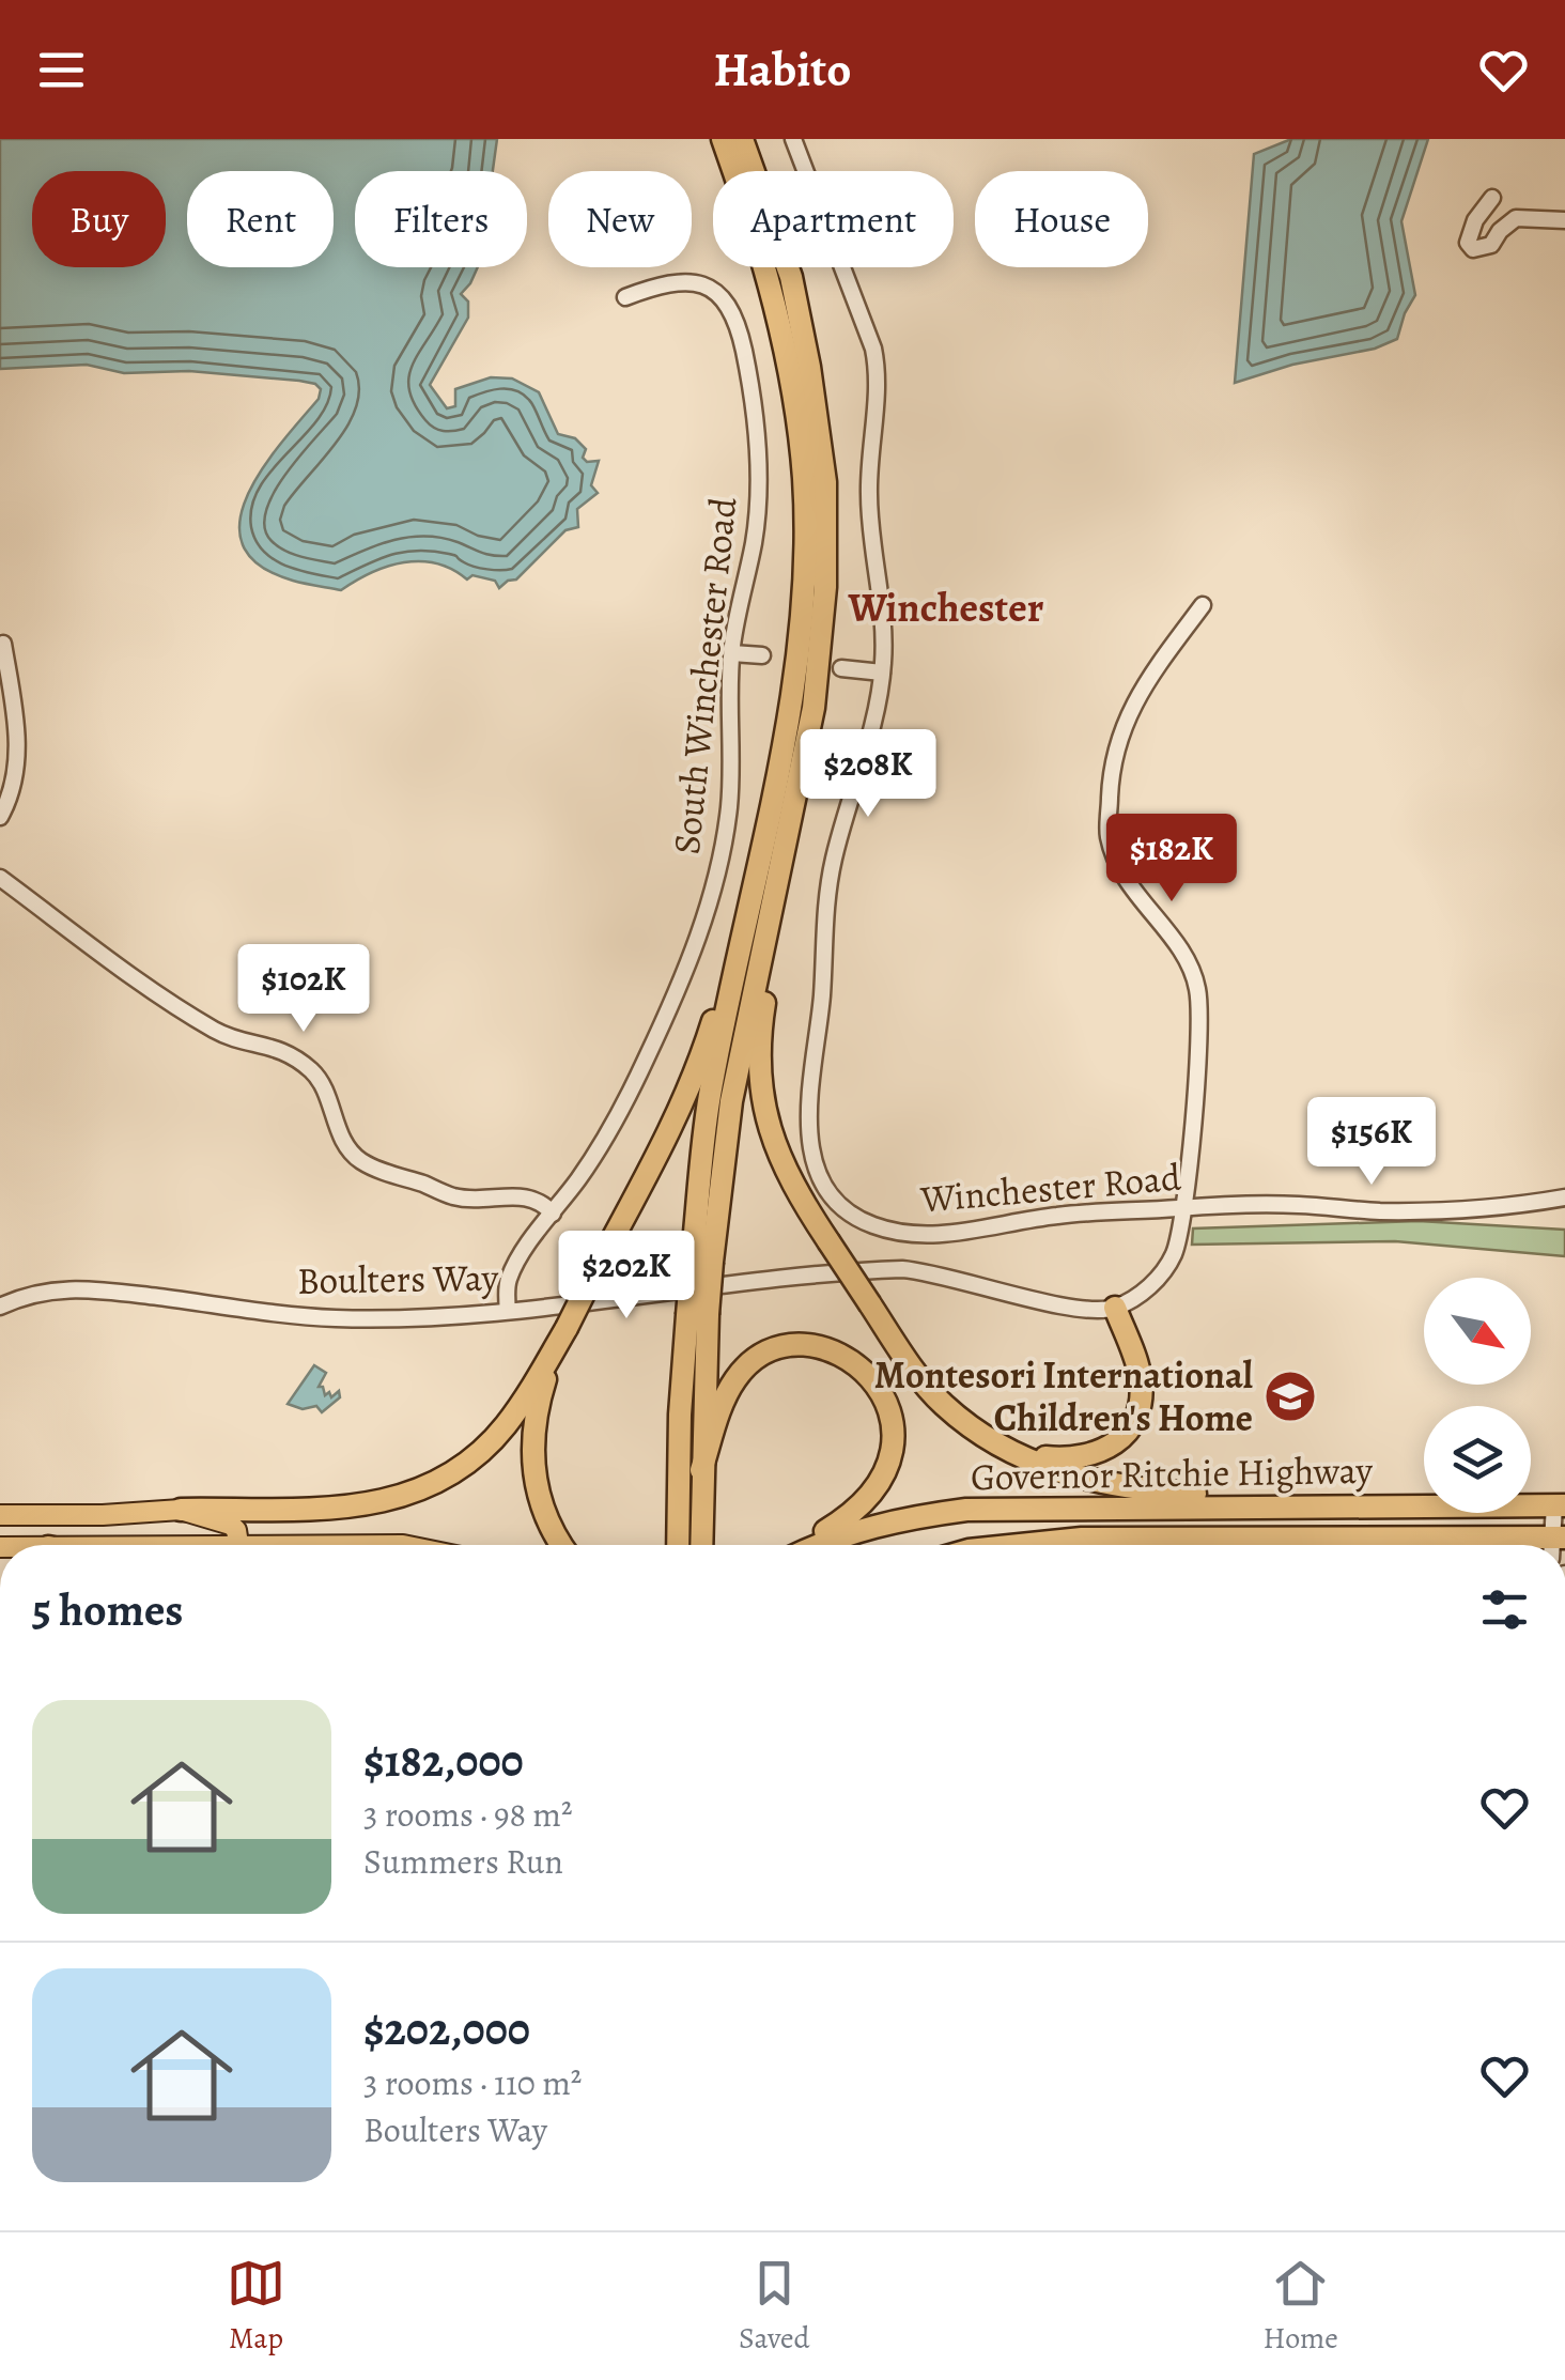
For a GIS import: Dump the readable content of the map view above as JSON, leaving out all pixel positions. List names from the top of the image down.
{
  "streets": {
    "highway": ["Governor Ritchie Highway"],
    "street": ["South Winchester Road", "Winchester Road", "Boulters Way"]
  },
  "crossings": [
    ["South Winchester Road", "Boulters Way"]
  ],
  "districts": ["Winchester"],
  "places": {
    "school or university": ["Montesori International Children's Home"]
  },
  "north": "bottom right",
  "page": {
    "header": "Habito",
    "chip": [
      "Buy",
      "Rent",
      "Filters",
      "New",
      "Apartment",
      "House"
    ],
    "price": [
      "$208K",
      "$182K",
      "$102K",
      "$156K",
      "$202K"
    ],
    "heading": "5 homes",
    "list": [
      {
        "name": "$182,000",
        "note": "3 rooms · 98 m² · Summers Run"
      },
      {
        "name": "$202,000",
        "note": "3 rooms · 110 m² · Boulters Way"
      }
    ],
    "tabs": ["Map", "Saved", "Home"]
  }
}
